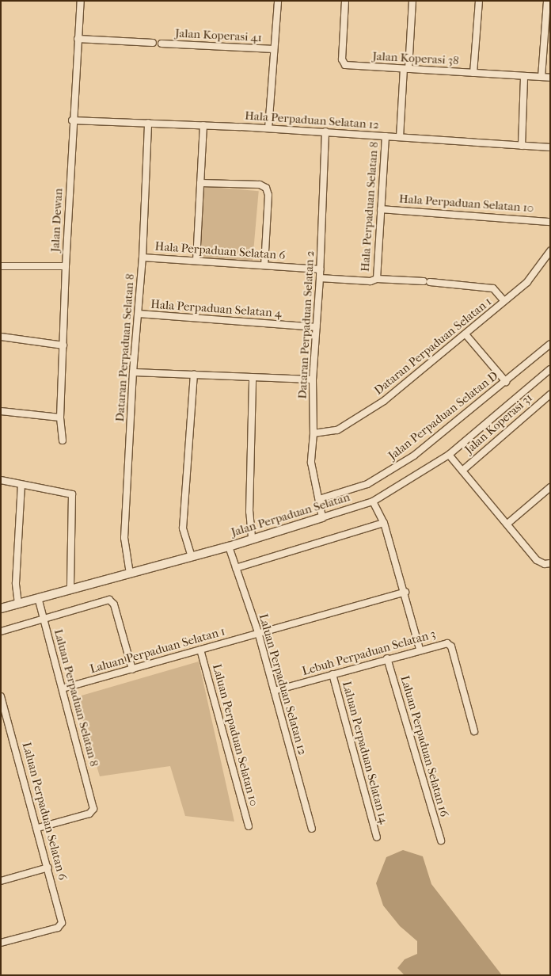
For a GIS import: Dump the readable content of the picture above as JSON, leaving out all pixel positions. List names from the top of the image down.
{
  "streets": {
    "street": [
      "Jalan Koperasi 41",
      "Jalan Koperasi 38",
      "Hala Perpaduan Selatan 12",
      "Hala Perpaduan Selatan 10",
      "Hala Perpaduan Selatan 8",
      "Jalan Dewan",
      "Hala Perpaduan Selatan 6",
      "Hala Perpaduan Selatan 4",
      "Dataran Perpaduan Selatan 2",
      "Dataran Perpaduan Selatan 1",
      "Dataran Perpaduan Selatan 8",
      "Jalan Perpaduan Selatan D",
      "Jalan Koperasi 31",
      "Jalan Perpaduan Selatan",
      "Laluan Perpaduan Selatan 1",
      "Lebuh Perpaduan Selatan 3",
      "Laluan Perpaduan Selatan 12",
      "Laluan Perpaduan Selatan 8",
      "Laluan Perpaduan Selatan 10",
      "Laluan Perpaduan Selatan 16",
      "Laluan Perpaduan Selatan 14",
      "Laluan Perpaduan Selatan 6"
    ]
  },
  "crossings": [
    ["Hala Perpaduan Selatan 12", "Hala Perpaduan Selatan 8"],
    ["Hala Perpaduan Selatan 12", "Jalan Dewan"],
    ["Hala Perpaduan Selatan 12", "Dataran Perpaduan Selatan 2"],
    ["Hala Perpaduan Selatan 12", "Dataran Perpaduan Selatan 8"],
    ["Hala Perpaduan Selatan 10", "Hala Perpaduan Selatan 8"],
    ["Hala Perpaduan Selatan 8", "Dataran Perpaduan Selatan 1"],
    ["Hala Perpaduan Selatan 6", "Dataran Perpaduan Selatan 2"],
    ["Hala Perpaduan Selatan 6", "Dataran Perpaduan Selatan 8"],
    ["Hala Perpaduan Selatan 4", "Dataran Perpaduan Selatan 2"],
    ["Hala Perpaduan Selatan 4", "Dataran Perpaduan Selatan 8"],
    ["Dataran Perpaduan Selatan 2", "Dataran Perpaduan Selatan 1"],
    ["Dataran Perpaduan Selatan 2", "Jalan Perpaduan Selatan D"],
    ["Dataran Perpaduan Selatan 2", "Jalan Perpaduan Selatan"],
    ["Dataran Perpaduan Selatan 8", "Jalan Perpaduan Selatan"],
    ["Jalan Perpaduan Selatan", "Laluan Perpaduan Selatan 12"],
    ["Jalan Perpaduan Selatan", "Laluan Perpaduan Selatan 8"],
    ["Laluan Perpaduan Selatan 1", "Laluan Perpaduan Selatan 12"],
    ["Laluan Perpaduan Selatan 1", "Laluan Perpaduan Selatan 8"],
    ["Laluan Perpaduan Selatan 1", "Laluan Perpaduan Selatan 10"],
    ["Lebuh Perpaduan Selatan 3", "Laluan Perpaduan Selatan 12"],
    ["Lebuh Perpaduan Selatan 3", "Laluan Perpaduan Selatan 16"],
    ["Lebuh Perpaduan Selatan 3", "Laluan Perpaduan Selatan 14"],
    ["Laluan Perpaduan Selatan 8", "Laluan Perpaduan Selatan 6"]
  ]
}
